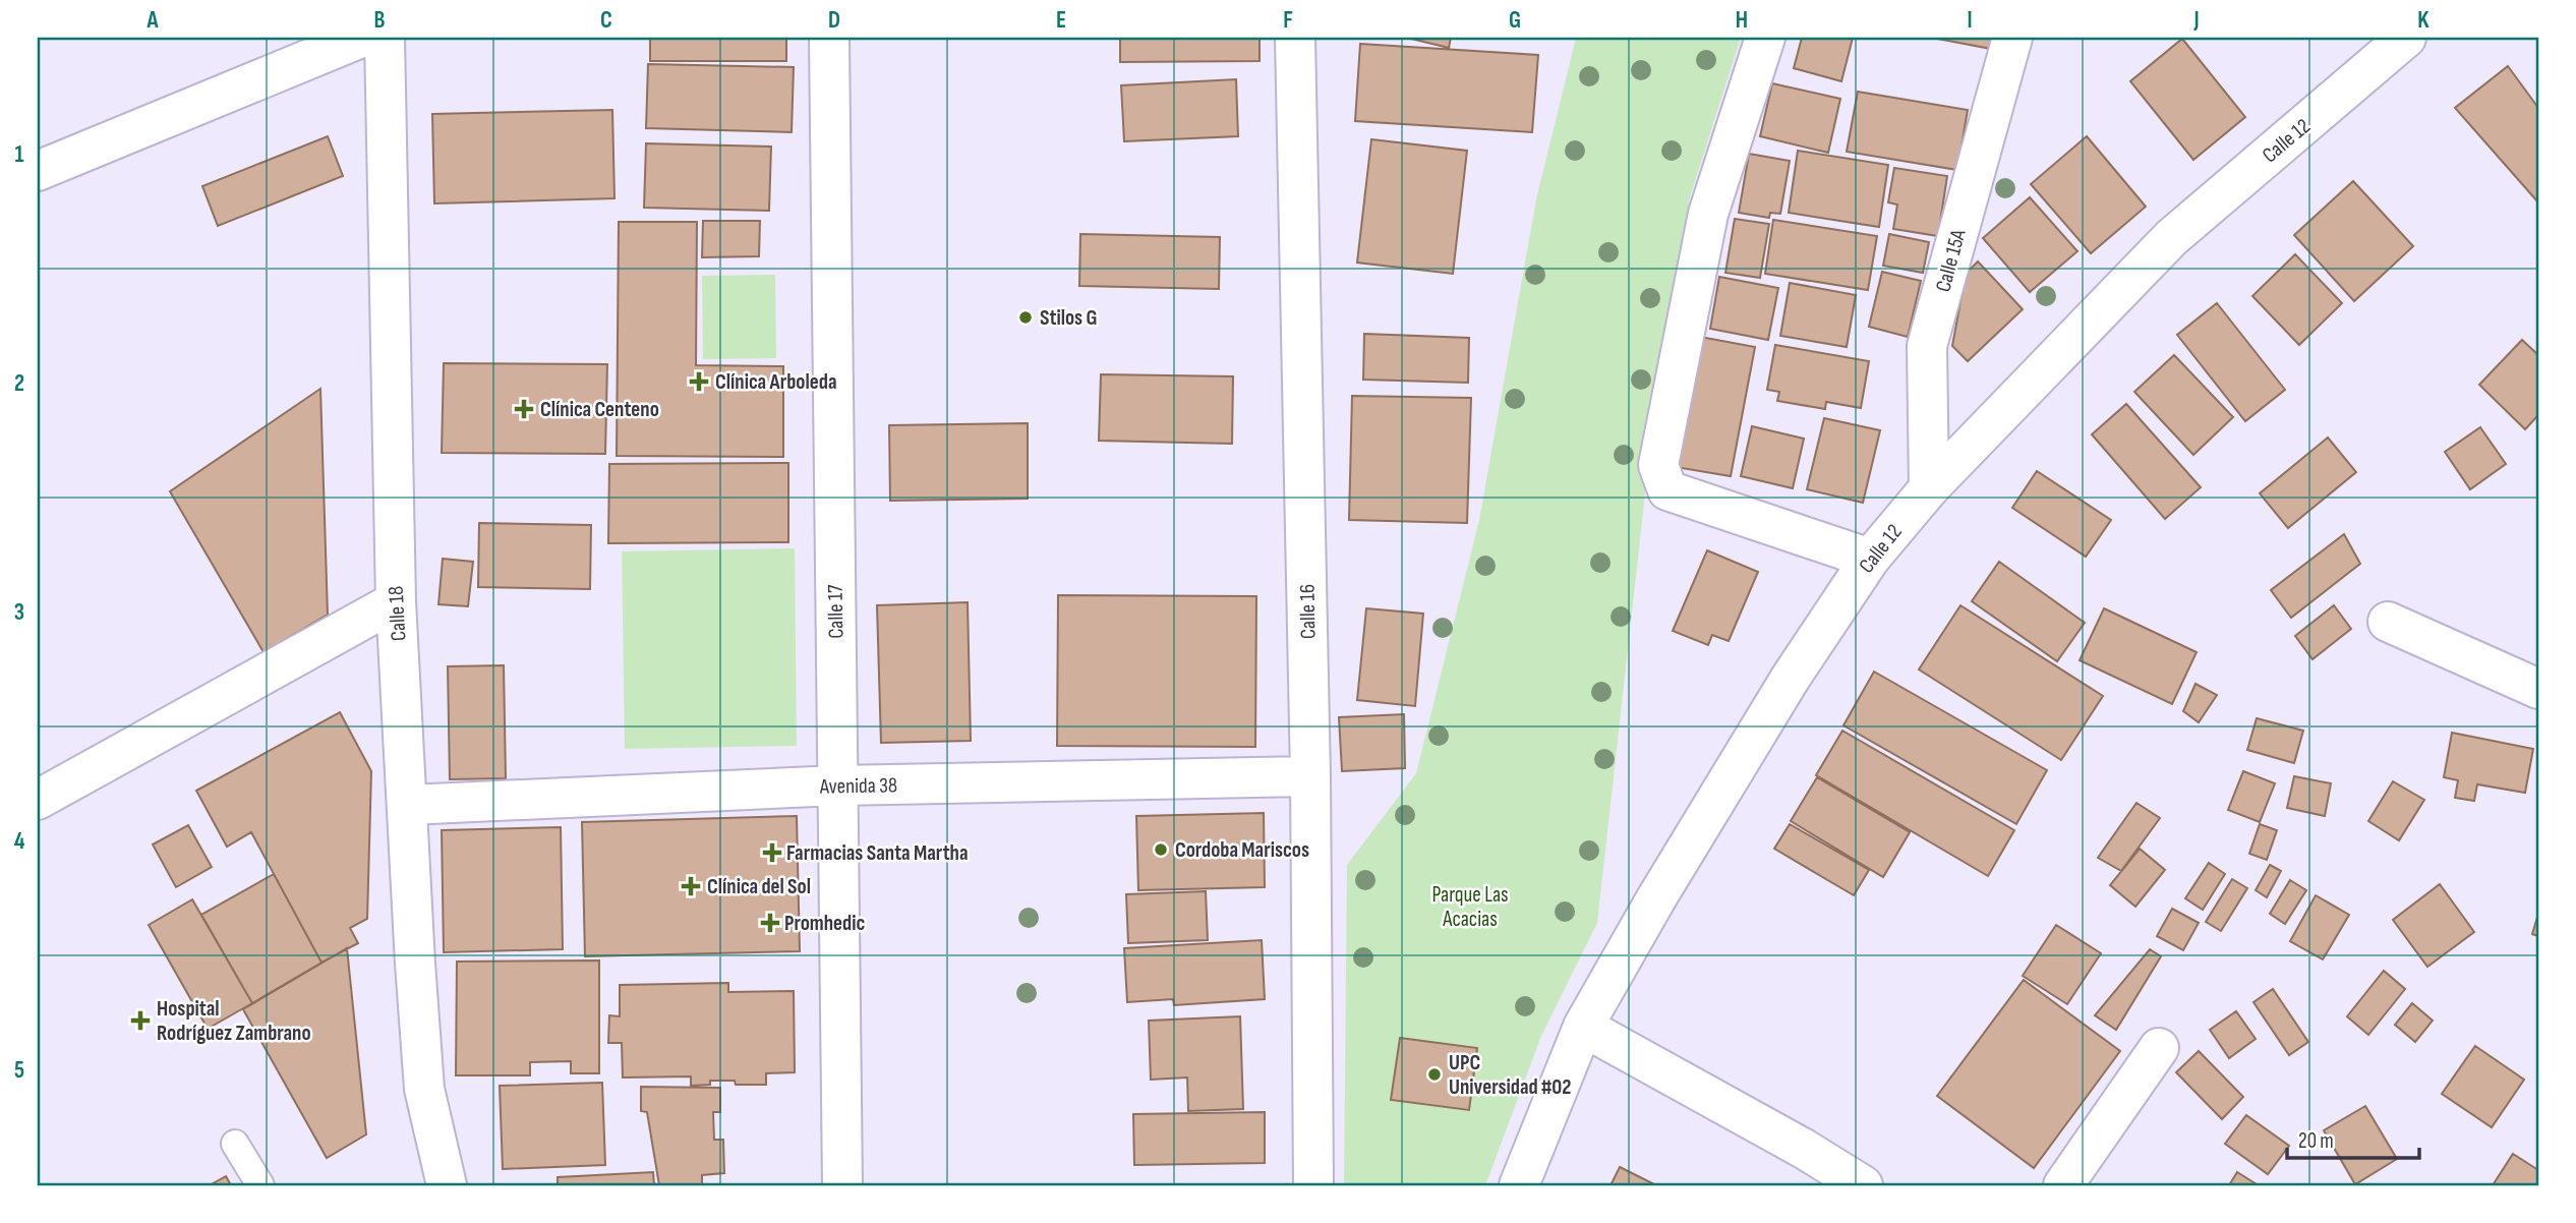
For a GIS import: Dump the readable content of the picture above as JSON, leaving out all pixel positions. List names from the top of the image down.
{
  "streets": {
    "street": [
      "Calle 12",
      "Calle 15A",
      "Calle 17",
      "Calle 16",
      "Calle 18",
      "Avenida 38"
    ]
  },
  "crossings": [
    ["Calle 12", "Calle 15A"],
    ["Calle 17", "Avenida 38"],
    ["Calle 16", "Avenida 38"],
    ["Calle 18", "Avenida 38"]
  ],
  "parks": ["Parque Las Acacias"],
  "places": {
    "other": ["Stilos G", "Cordoba Mariscos", "UPC Universidad #02"],
    "health": [
      "Clínica Arboleda",
      "Clínica Centeno",
      "Farmacias Santa Martha",
      "Clínica del Sol",
      "Promhedic",
      "Hospital Rodríguez Zambrano"
    ]
  },
  "scale_bar": "20 m",
  "grid": {
    "columns": [
      "A",
      "B",
      "C",
      "D",
      "E",
      "F",
      "G",
      "H",
      "I",
      "J",
      "K"
    ],
    "rows": [
      "1",
      "2",
      "3",
      "4",
      "5"
    ]
  }
}
